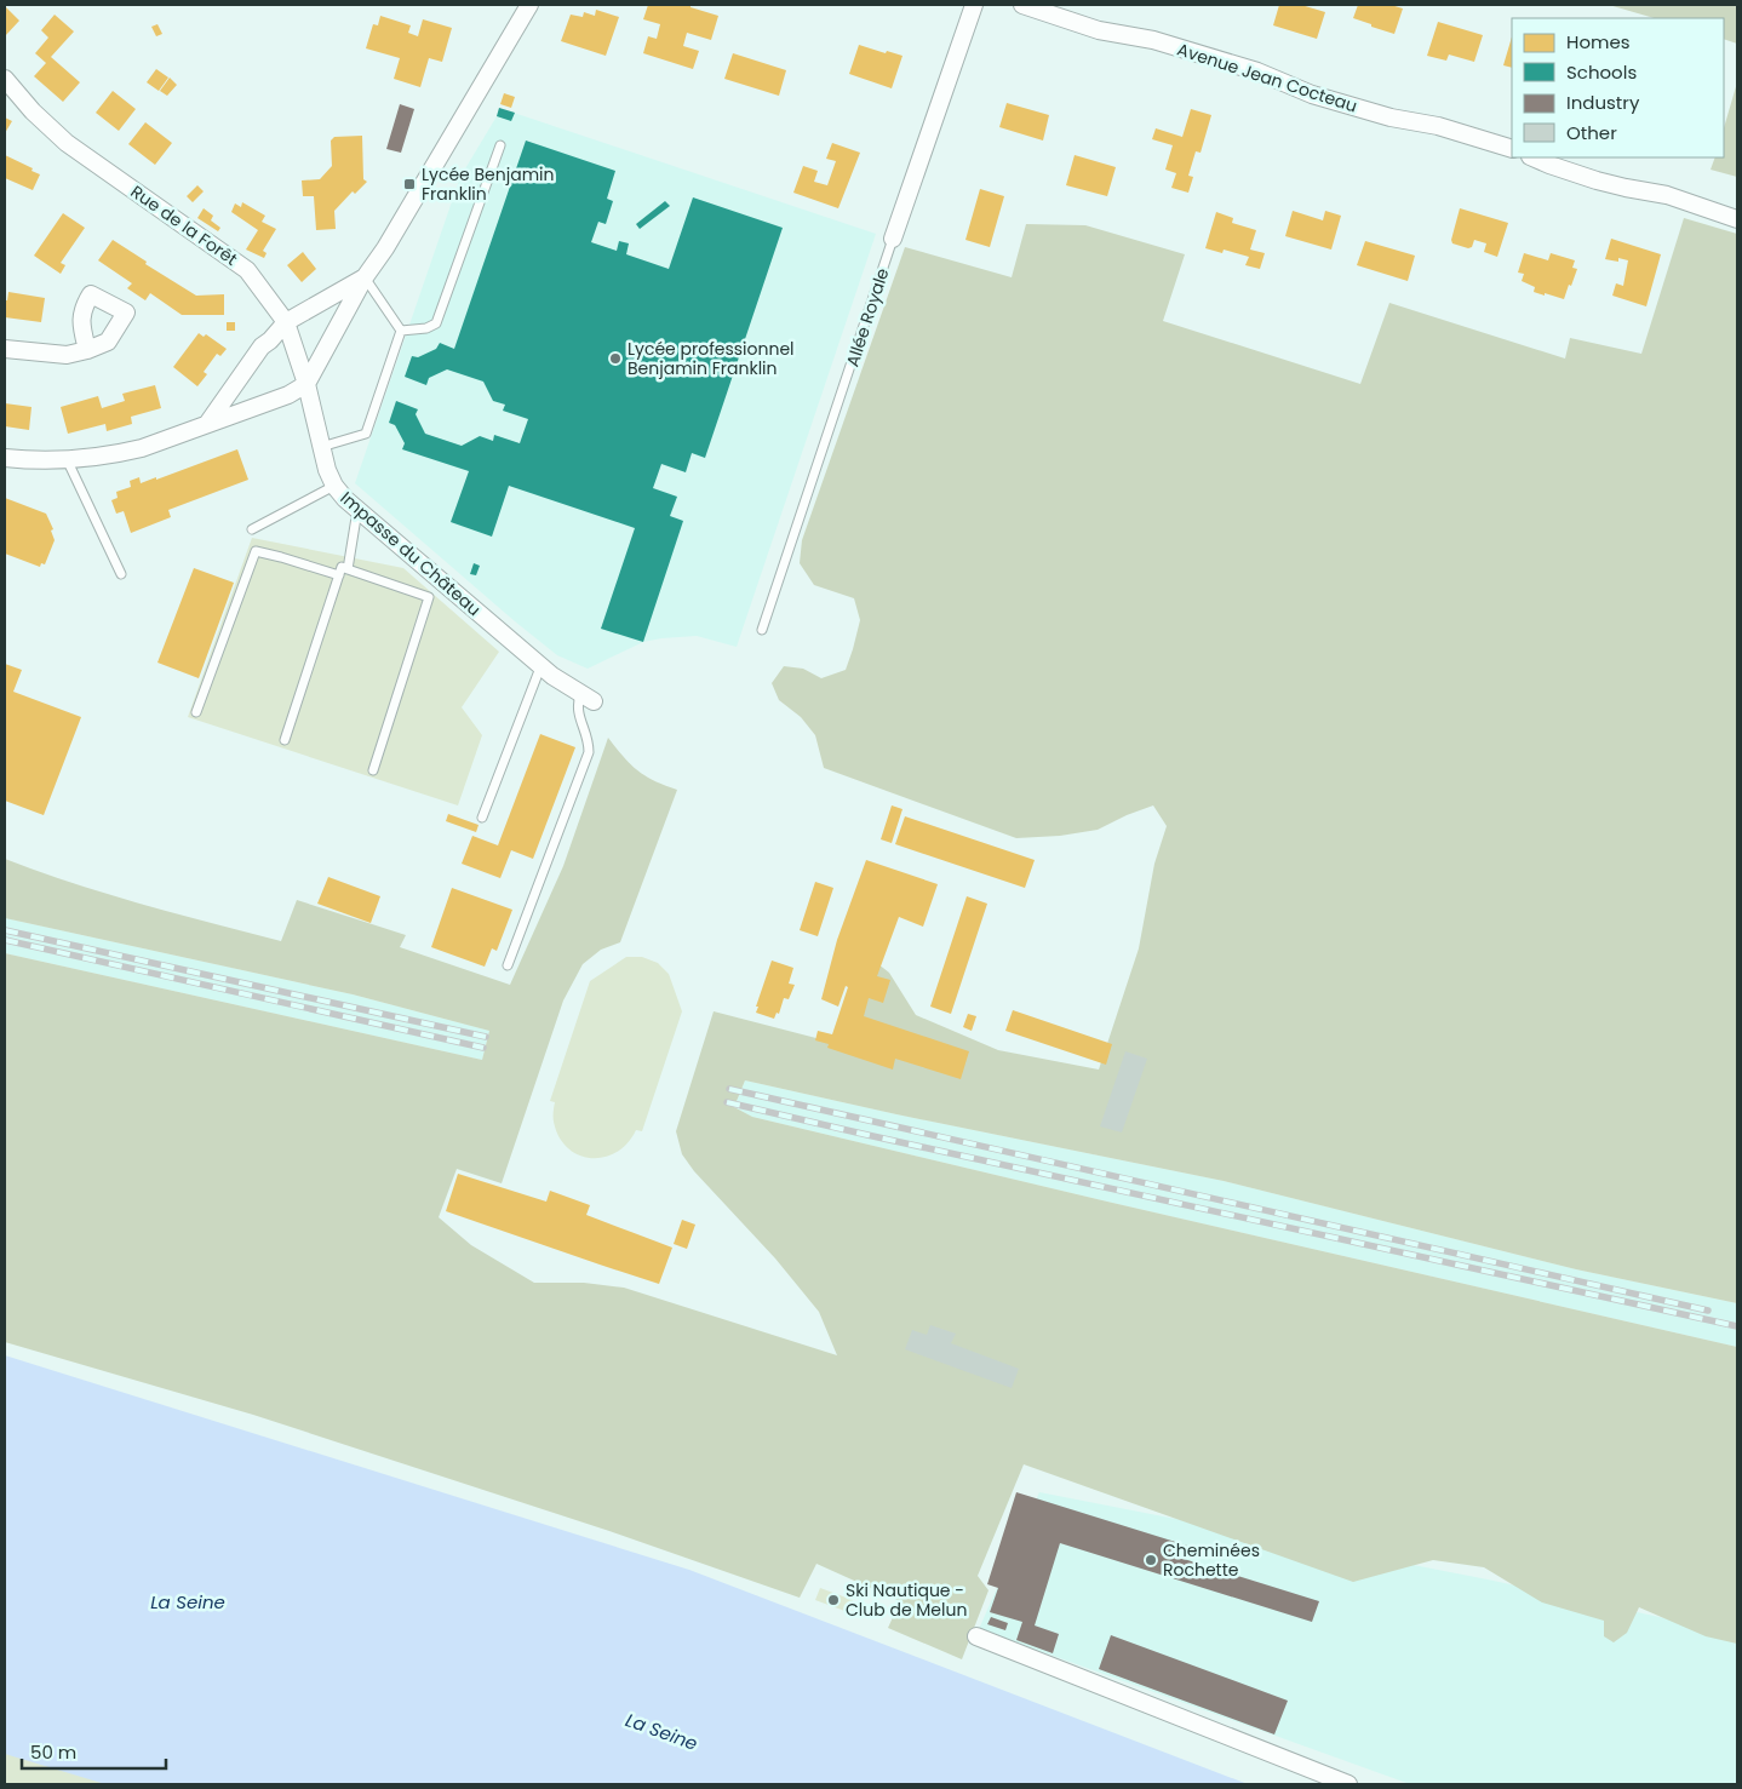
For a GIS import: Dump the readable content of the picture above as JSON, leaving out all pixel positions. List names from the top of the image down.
{
  "streets": {
    "street": [
      "Avenue Jean Cocteau",
      "Rue de la Forêt",
      "Allée Royale",
      "Impasse du Château"
    ]
  },
  "crossings": [
    ["Rue de la Forêt", "Impasse du Château"]
  ],
  "water": ["La Seine"],
  "places": {
    "transit": ["Lycée Benjamin Franklin"],
    "other": ["Lycée professionnel Benjamin Franklin", "Cheminées Rochette", "Ski Nautique - Club de Melun"]
  },
  "legend": [
    "Homes",
    "Schools",
    "Industry",
    "Other"
  ],
  "scale_bar": "50 m"
}
